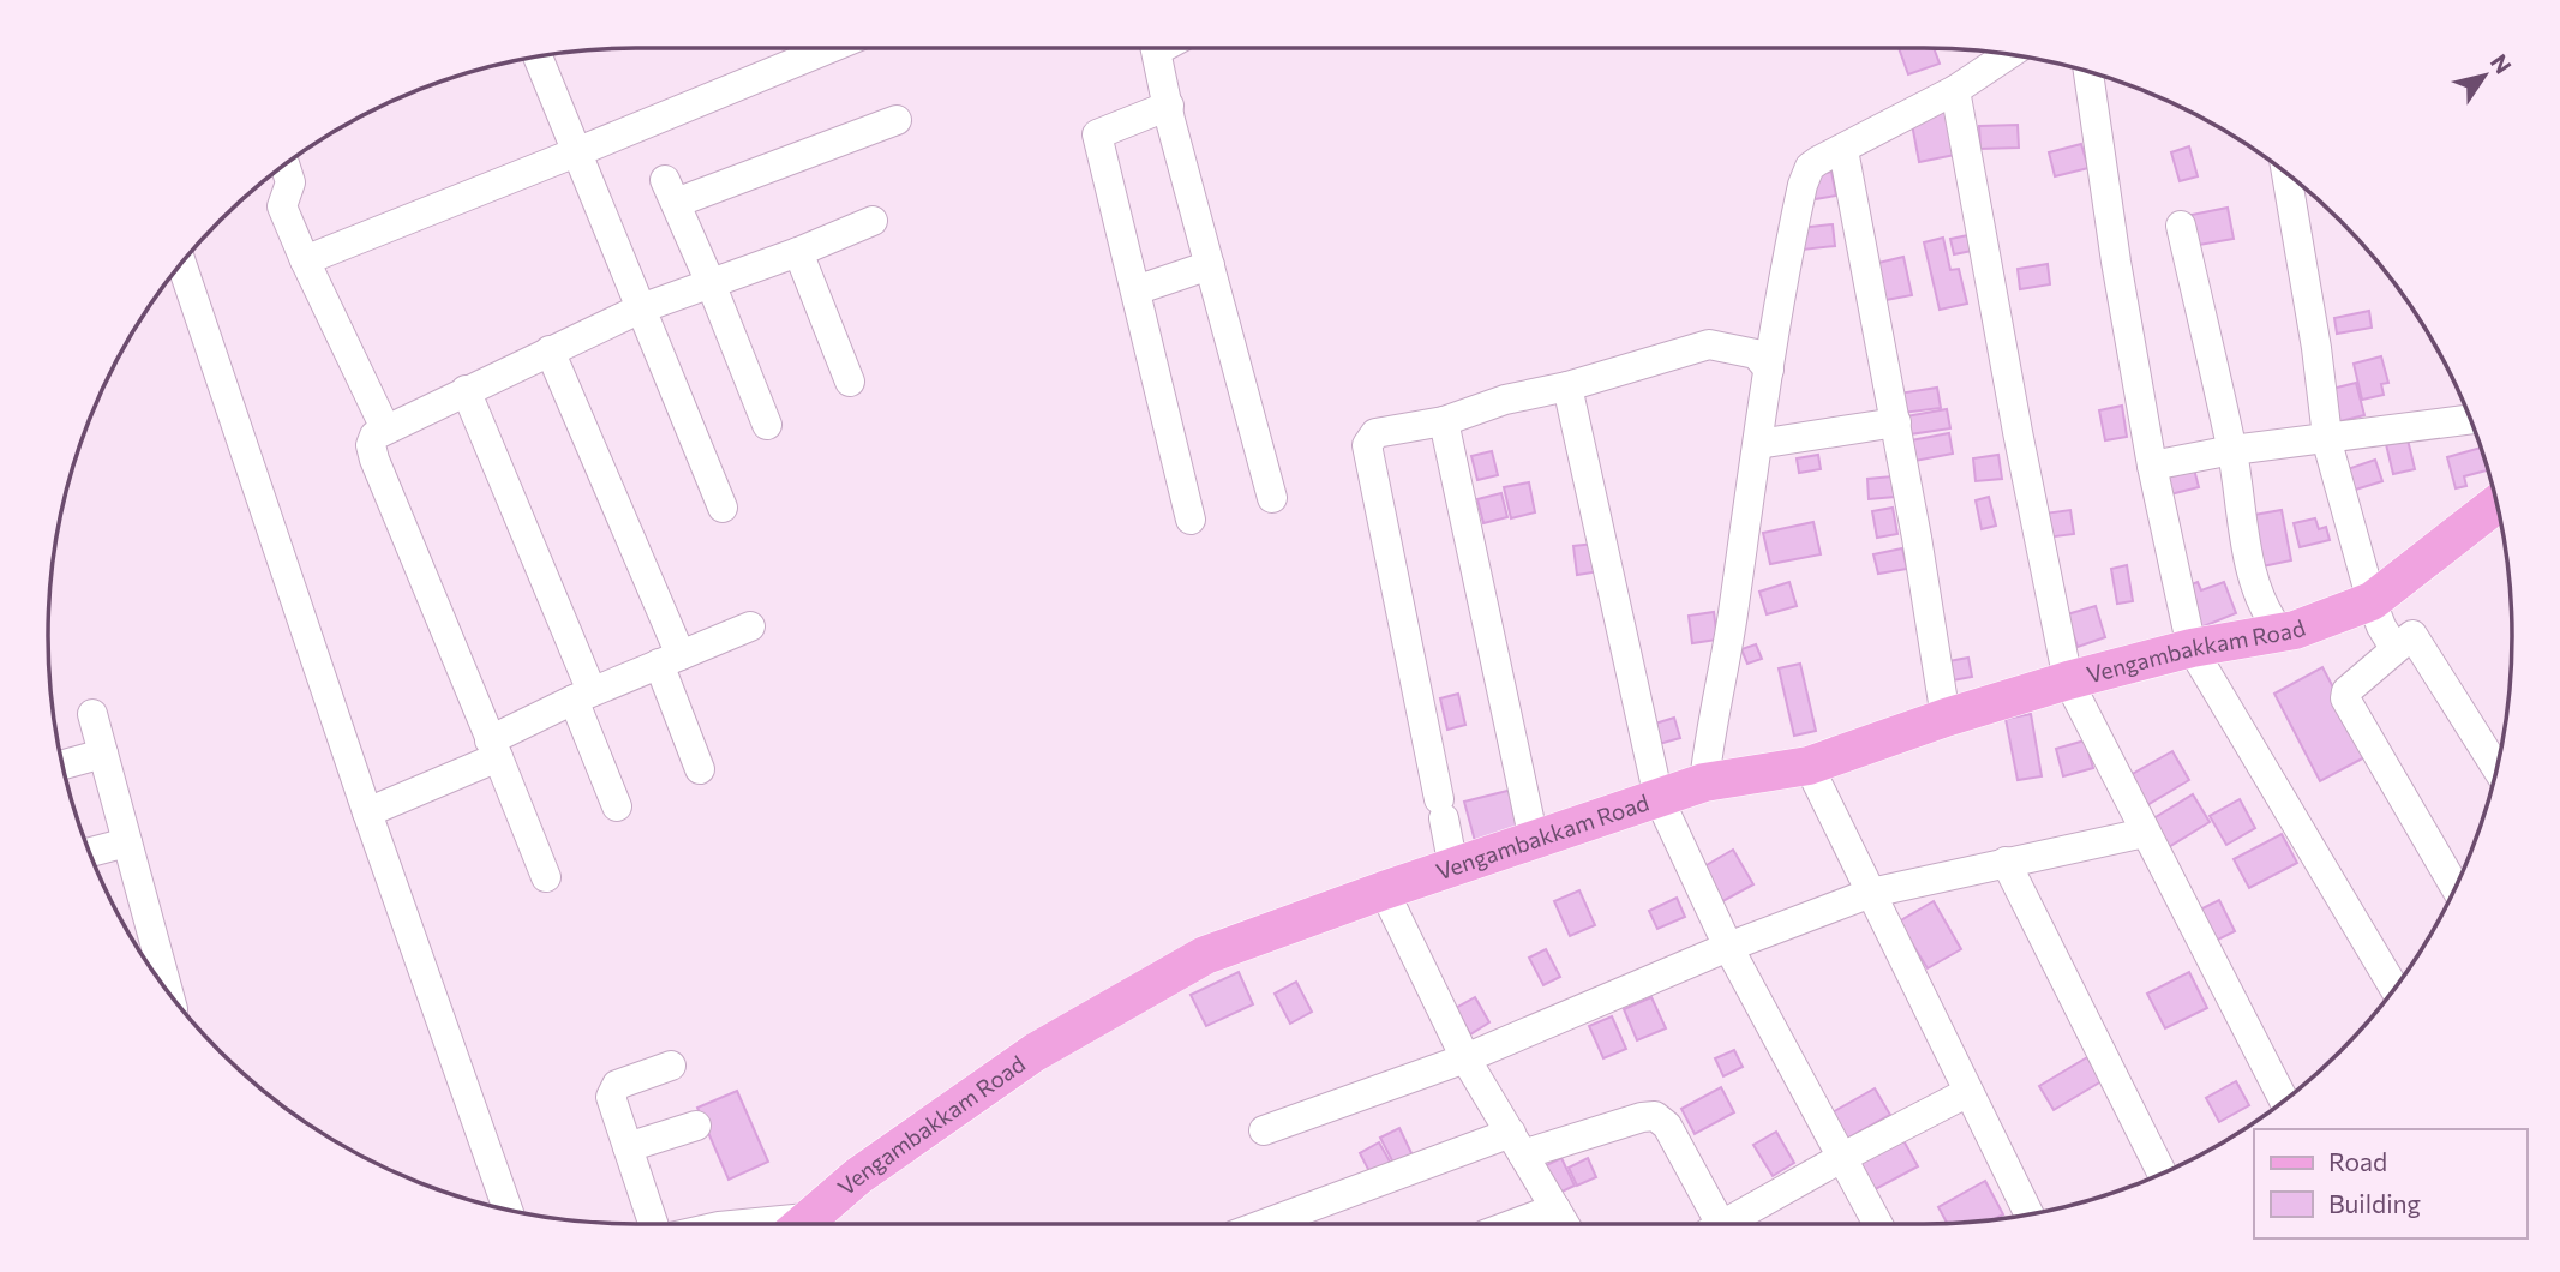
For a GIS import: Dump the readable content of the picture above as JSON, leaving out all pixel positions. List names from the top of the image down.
{
  "streets": {
    "main road": ["Vengambakkam Road"]
  },
  "legend": ["Road", "Building"],
  "north": "top right"
}
